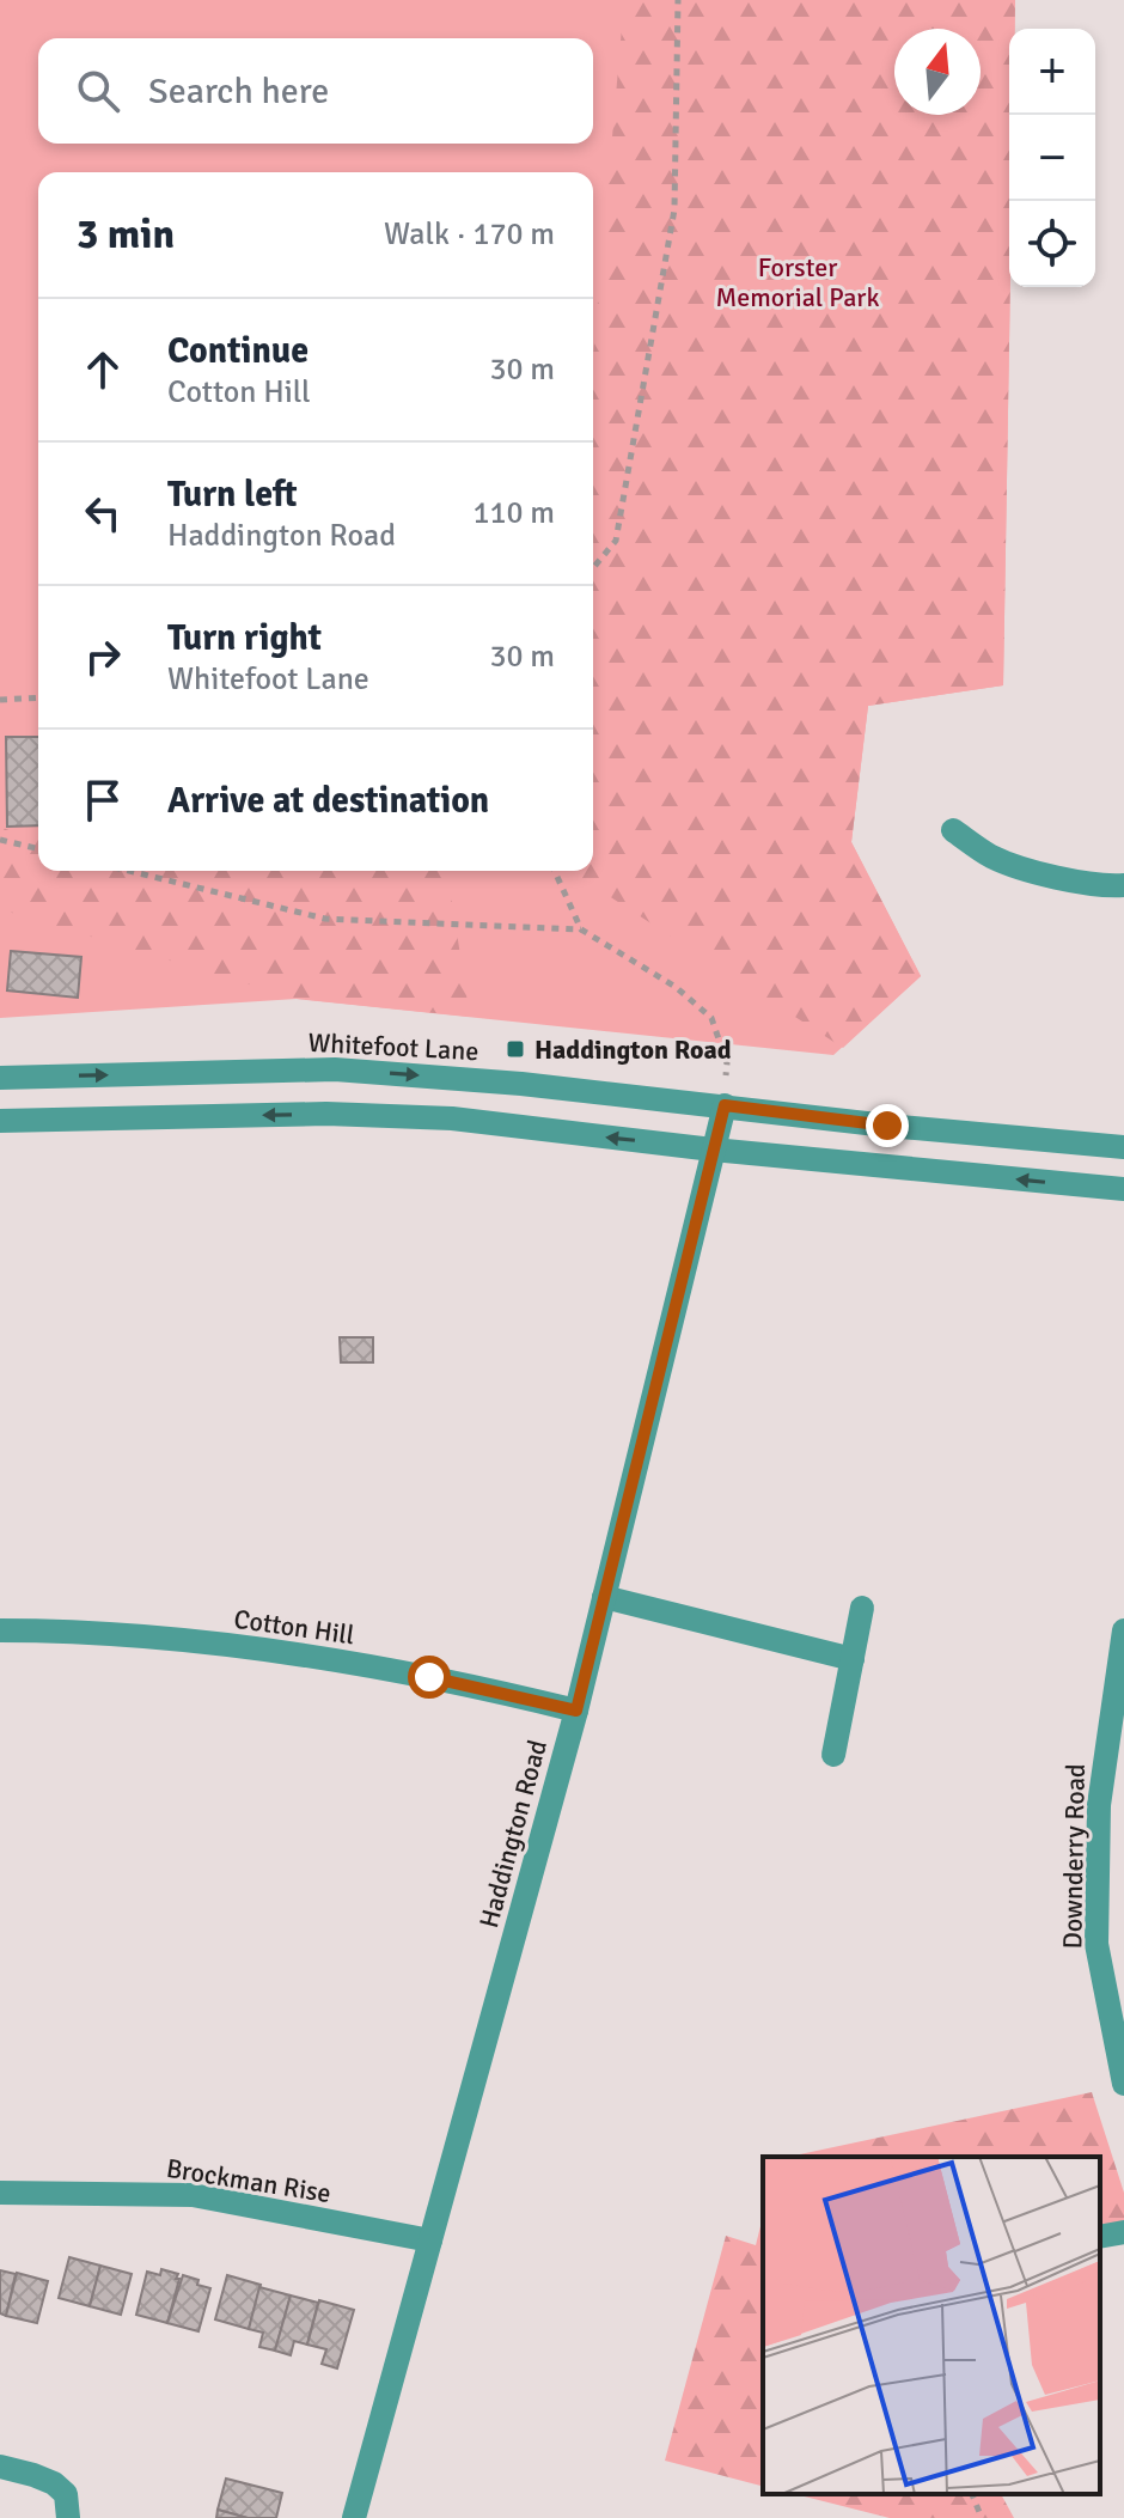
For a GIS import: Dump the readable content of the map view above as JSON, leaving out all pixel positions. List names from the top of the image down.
{
  "streets": {
    "street": [
      "Whitefoot Lane",
      "Cotton Hill",
      "Haddington Road",
      "Downderry Road",
      "Brockman Rise"
    ]
  },
  "crossings": [
    ["Whitefoot Lane", "Haddington Road"],
    ["Cotton Hill", "Haddington Road"],
    ["Haddington Road", "Brockman Rise"]
  ],
  "parks": ["Forster Memorial Park"],
  "places": {
    "transit": ["Haddington Road"]
  },
  "north": "top",
  "page": {
    "map_buttons": ["+", "−"],
    "search": "Search here",
    "heading": ["3 min", "Walk · 170 m"],
    "list": [
      ["Continue", "Cotton Hill", "30 m"],
      ["Turn left", "Haddington Road", "110 m"],
      ["Turn right", "Whitefoot Lane", "30 m"],
      "Arrive at destination"
    ]
  }
}
